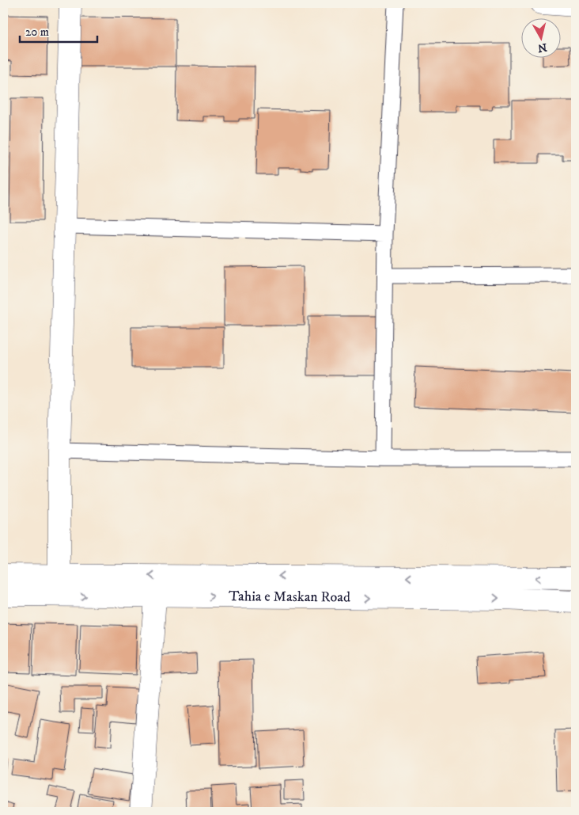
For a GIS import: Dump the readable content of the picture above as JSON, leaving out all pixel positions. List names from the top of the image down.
{
  "streets": {
    "main road": ["Tahia e Maskan Road"]
  },
  "scale_bar": "20 m",
  "north": "bottom"
}
